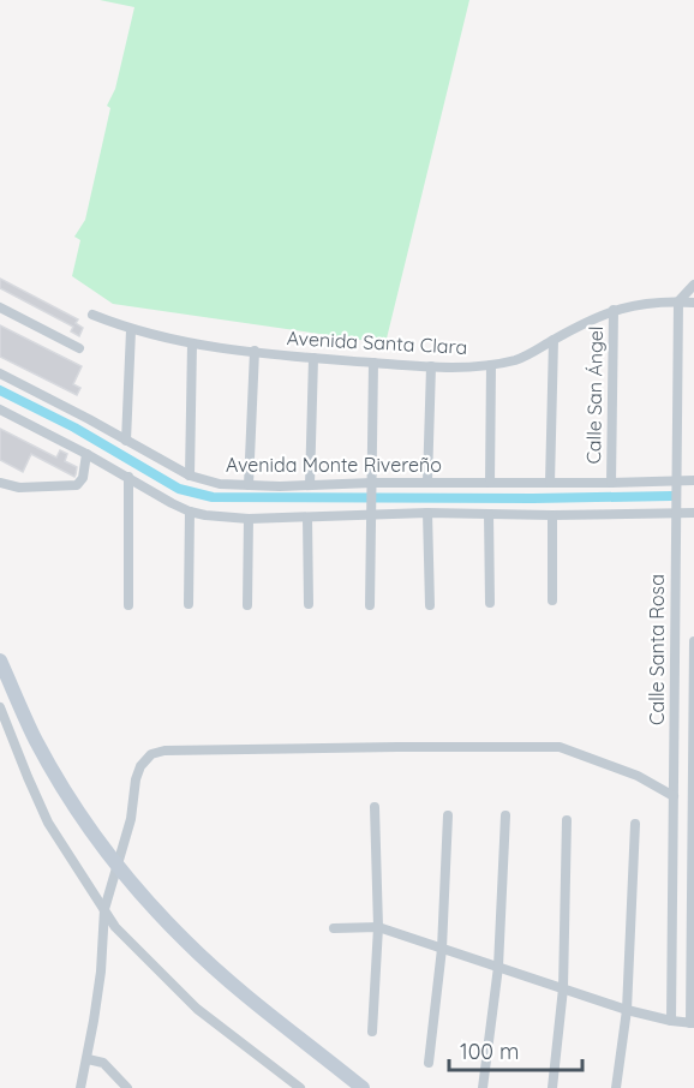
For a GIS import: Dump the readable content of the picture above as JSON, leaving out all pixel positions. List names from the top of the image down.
{
  "streets": {
    "street": [
      "Avenida Santa Clara",
      "Calle San Ángel",
      "Avenida Monte Rivereño",
      "Calle Santa Rosa"
    ]
  },
  "crossings": [
    ["Avenida Santa Clara", "Calle San Ángel"],
    ["Avenida Santa Clara", "Calle Santa Rosa"],
    ["Calle San Ángel", "Avenida Monte Rivereño"],
    ["Avenida Monte Rivereño", "Calle Santa Rosa"]
  ],
  "scale_bar": "100 m"
}
